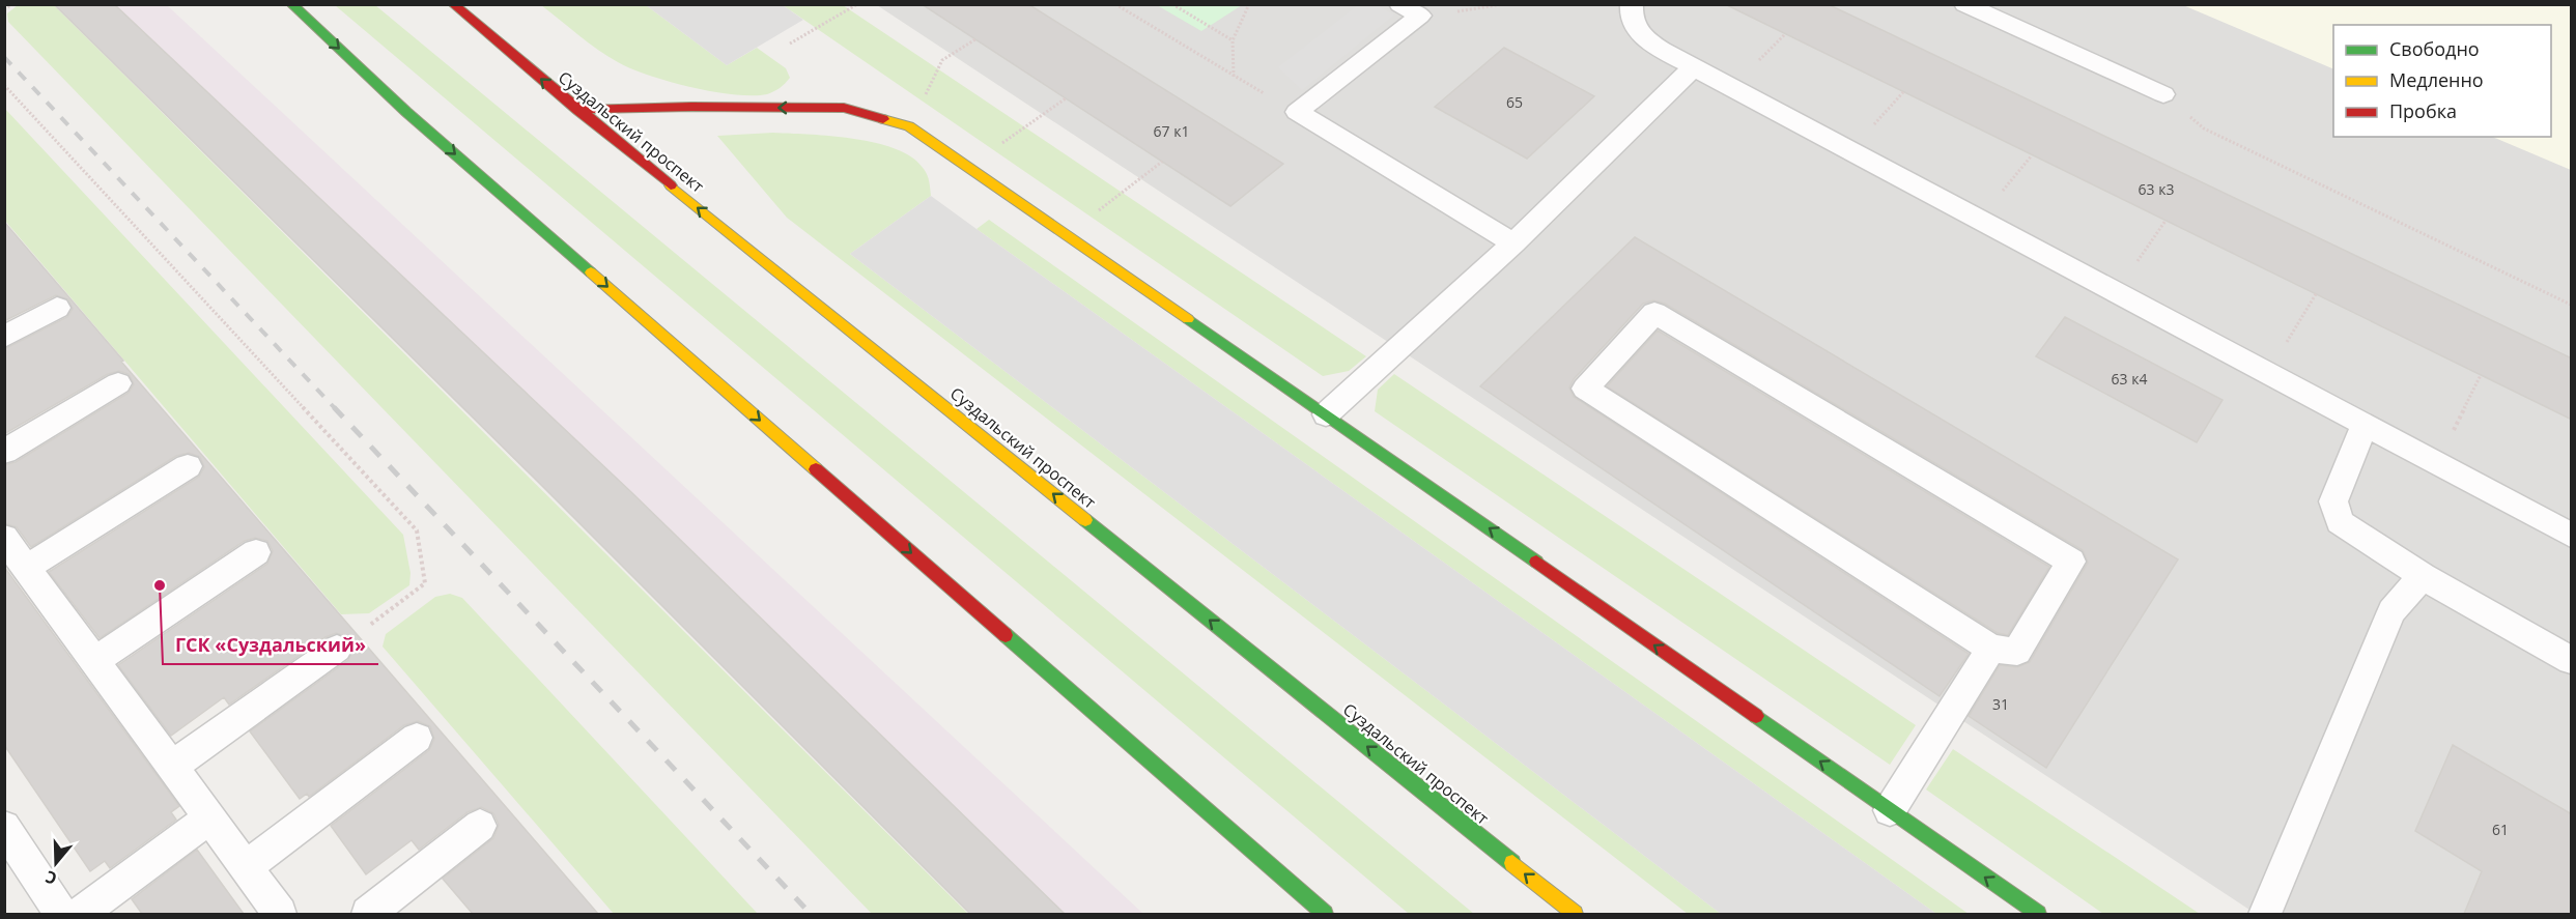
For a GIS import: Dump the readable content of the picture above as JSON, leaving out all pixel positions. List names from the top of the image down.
{
  "streets": {
    "main road": ["Суздальский проспект"]
  },
  "places": ["ГСК «Суздальский»"],
  "house_numbers": [
    "65",
    "67 к1",
    "63 к3",
    "63 к4",
    "31",
    "61"
  ],
  "legend": ["Свободно", "Медленно", "Пробка"],
  "north": "bottom"
}
